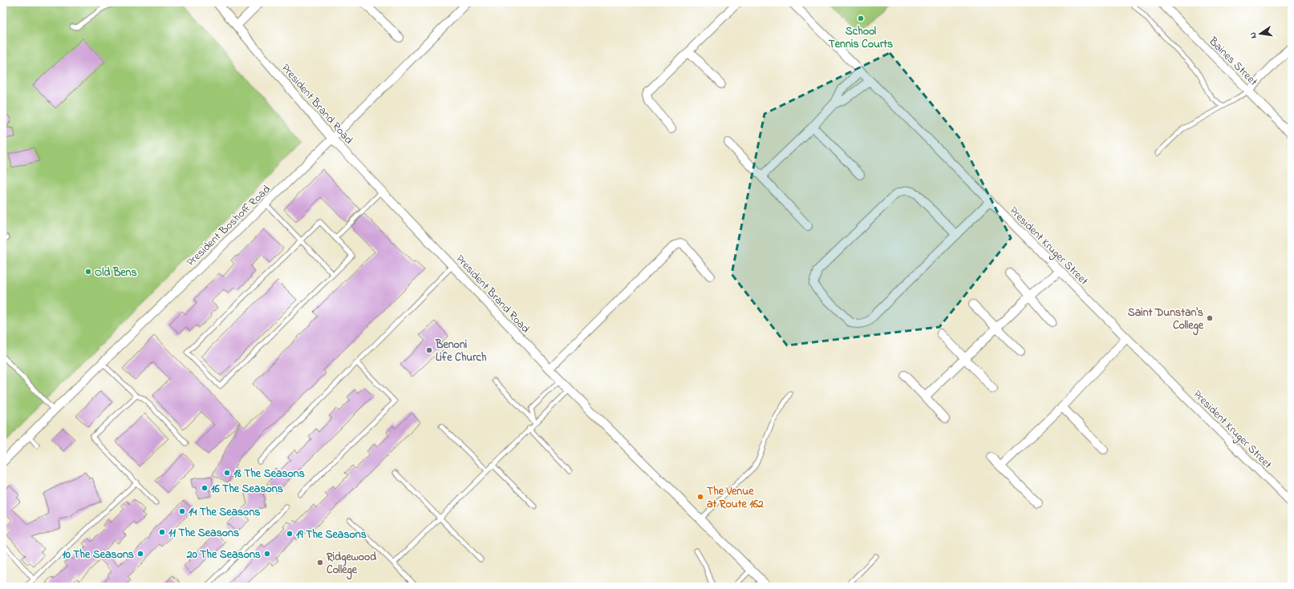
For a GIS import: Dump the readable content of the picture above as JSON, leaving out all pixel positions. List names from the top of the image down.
{
  "streets": {
    "street": [
      "Baines Street",
      "President Brand Road",
      "President Boshoff Road",
      "President Kruger Street"
    ]
  },
  "crossings": [
    ["President Brand Road", "President Boshoff Road"]
  ],
  "places": [
    "School Tennis Courts",
    "Old Bens",
    "Saint Dunstan's College",
    "Benoni Life Church",
    "18 The Seasons",
    "16 The Seasons",
    "The Venue at Route 162",
    "14 The Seasons",
    "11 The Seasons",
    "19 The Seasons",
    "10 The Seasons",
    "20 The Seasons",
    "Ridgewood College"
  ],
  "north": "left"
}
